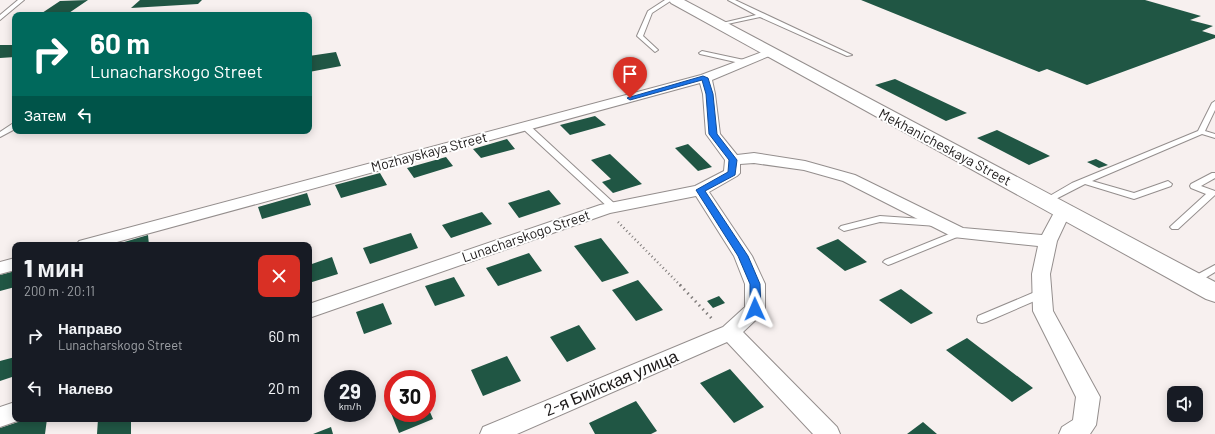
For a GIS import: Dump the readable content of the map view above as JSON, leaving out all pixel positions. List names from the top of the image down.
{
  "streets": {
    "street": [
      "Mekhanicheskaya Street",
      "Mozhayskaya Street",
      "Lunacharskogo Street",
      "2-я Бийская улица"
    ]
  },
  "crossings": [
    ["Mekhanicheskaya Street", "Mozhayskaya Street"],
    ["Lunacharskogo Street", "2-я Бийская улица"]
  ],
  "page": {
    "turn": ["60 m", "Lunacharskogo Street"],
    "then": "Затем",
    "heading": ["1 мин", "200 m · 20:11"],
    "list": [
      {
        "name": "Направо",
        "note": "Lunacharskogo Street",
        "value": "60 m"
      },
      {
        "name": "Налево",
        "value": "20 m"
      }
    ],
    "speed": "29 km/h",
    "limit": "30"
  }
}
